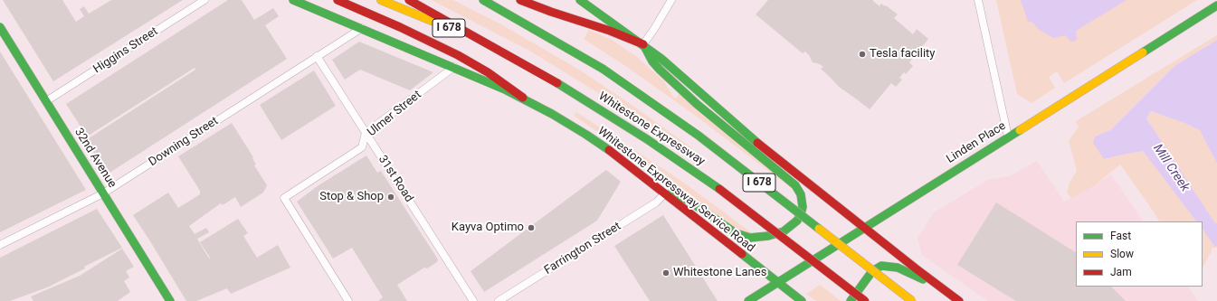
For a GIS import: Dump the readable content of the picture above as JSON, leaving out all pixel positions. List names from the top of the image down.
{
  "streets": {
    "main road": [
      "I 678",
      "Whitestone Expressway",
      "Linden Place",
      "32nd Avenue",
      "Whitestone Expressway Service Road"
    ],
    "street": [
      "Higgins Street",
      "Ulmer Street",
      "Downing Street",
      "31st Road",
      "Farrington Street"
    ]
  },
  "crossings": [
    ["I 678", "Whitestone Expressway"],
    ["Higgins Street", "32nd Avenue"],
    ["Ulmer Street", "31st Road"],
    ["Ulmer Street", "Whitestone Expressway Service Road"],
    ["Downing Street", "32nd Avenue"],
    ["Downing Street", "31st Road"],
    ["Downing Street", "Whitestone Expressway Service Road"],
    ["Linden Place", "Whitestone Expressway Service Road"],
    ["Whitestone Expressway Service Road", "Farrington Street"]
  ],
  "water": ["Mill Creek"],
  "places": [
    "Tesla facility",
    "Stop & Shop",
    "Kayva Optimo",
    "Whitestone Lanes"
  ],
  "legend": ["Fast", "Slow", "Jam"]
}
